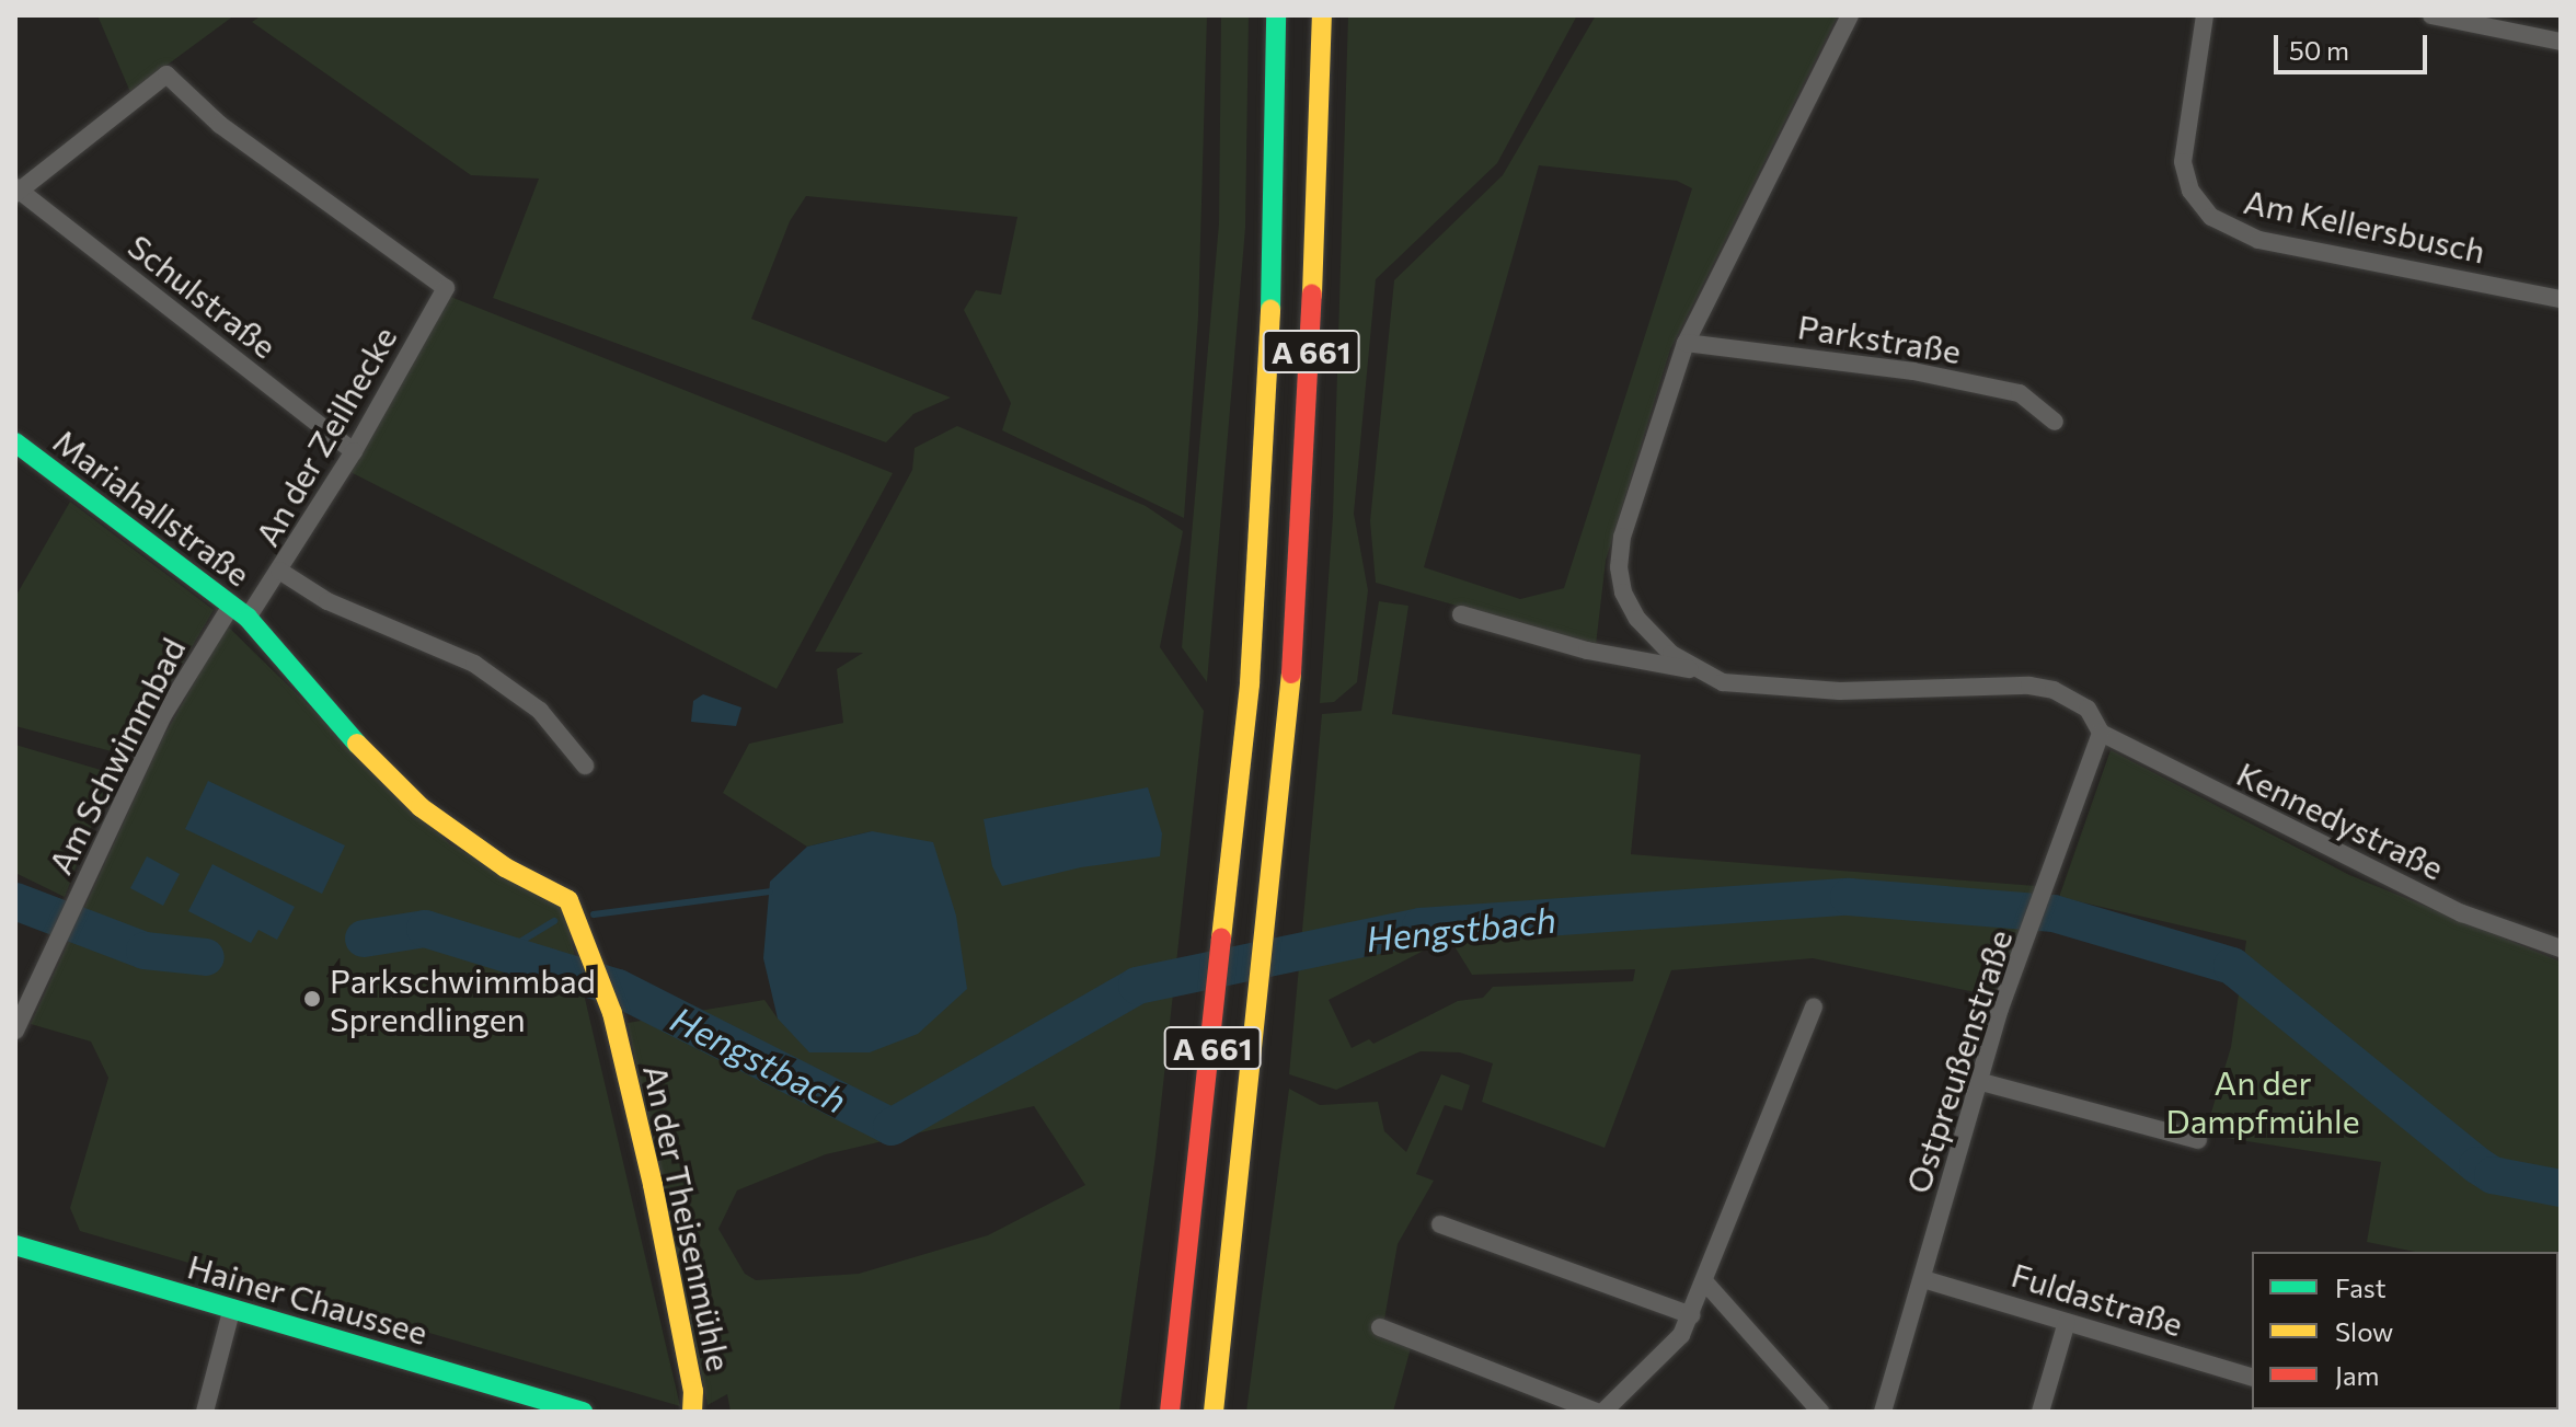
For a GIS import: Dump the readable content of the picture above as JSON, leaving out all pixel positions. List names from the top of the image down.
{
  "streets": {
    "main road": [
      "A 661",
      "Mariahallstraße",
      "An der Theisenmühle",
      "Hainer Chaussee"
    ],
    "street": [
      "Am Kellersbusch",
      "Schulstraße",
      "Parkstraße",
      "An der Zeilhecke",
      "Am Schwimmbad",
      "Kennedystraße",
      "Ostpreußenstraße",
      "Fuldastraße"
    ]
  },
  "crossings": [
    ["Schulstraße", "An der Zeilhecke"],
    ["An der Zeilhecke", "Mariahallstraße"],
    ["Mariahallstraße", "Am Schwimmbad"],
    ["Mariahallstraße", "An der Theisenmühle"],
    ["Am Schwimmbad", "An der Theisenmühle"],
    ["Kennedystraße", "Ostpreußenstraße"],
    ["Ostpreußenstraße", "Fuldastraße"]
  ],
  "water": ["Hengstbach"],
  "parks": ["An der Dampfmühle"],
  "places": ["Parkschwimmbad Sprendlingen"],
  "legend": ["Fast", "Slow", "Jam"],
  "scale_bar": "50 m"
}
